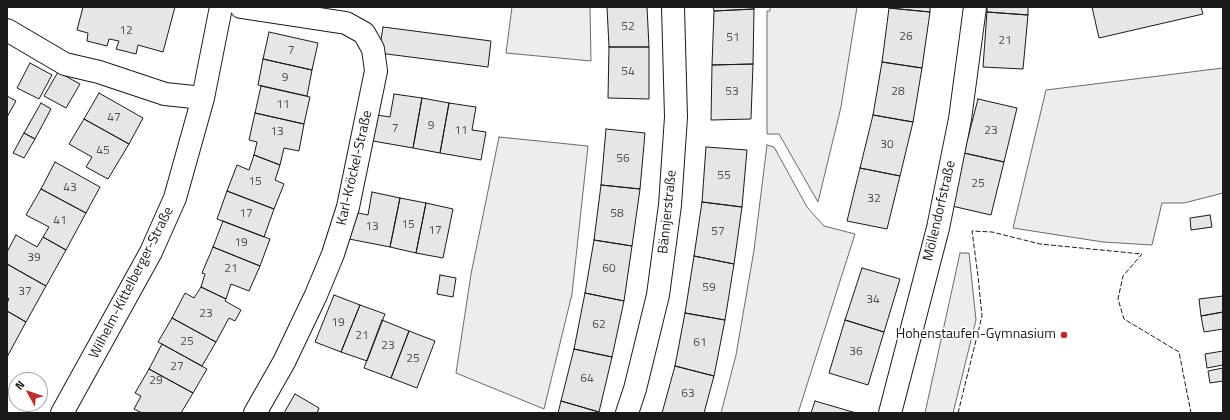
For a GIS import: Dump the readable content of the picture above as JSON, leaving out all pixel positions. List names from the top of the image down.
{
  "streets": {
    "street": [
      "Karl-Kröckel-Straße",
      "Möllendorfstraße",
      "Bännjerstraße",
      "Wilhelm-Kittelberger-Straße"
    ]
  },
  "places": ["Hohenstaufen-Gymnasium"],
  "house_numbers": [
    "52",
    "12",
    "26",
    "51",
    "21",
    "7",
    "54",
    "9",
    "53",
    "28",
    "11",
    "47",
    "9",
    "7",
    "11",
    "23",
    "13",
    "30",
    "45",
    "56",
    "55",
    "15",
    "25",
    "43",
    "32",
    "17",
    "58",
    "41",
    "15",
    "13",
    "17",
    "57",
    "19",
    "39",
    "21",
    "60",
    "59",
    "37",
    "34",
    "23",
    "19",
    "62",
    "21",
    "25",
    "61",
    "23",
    "36",
    "25",
    "27",
    "64",
    "29",
    "63"
  ],
  "north": "top left"
}
